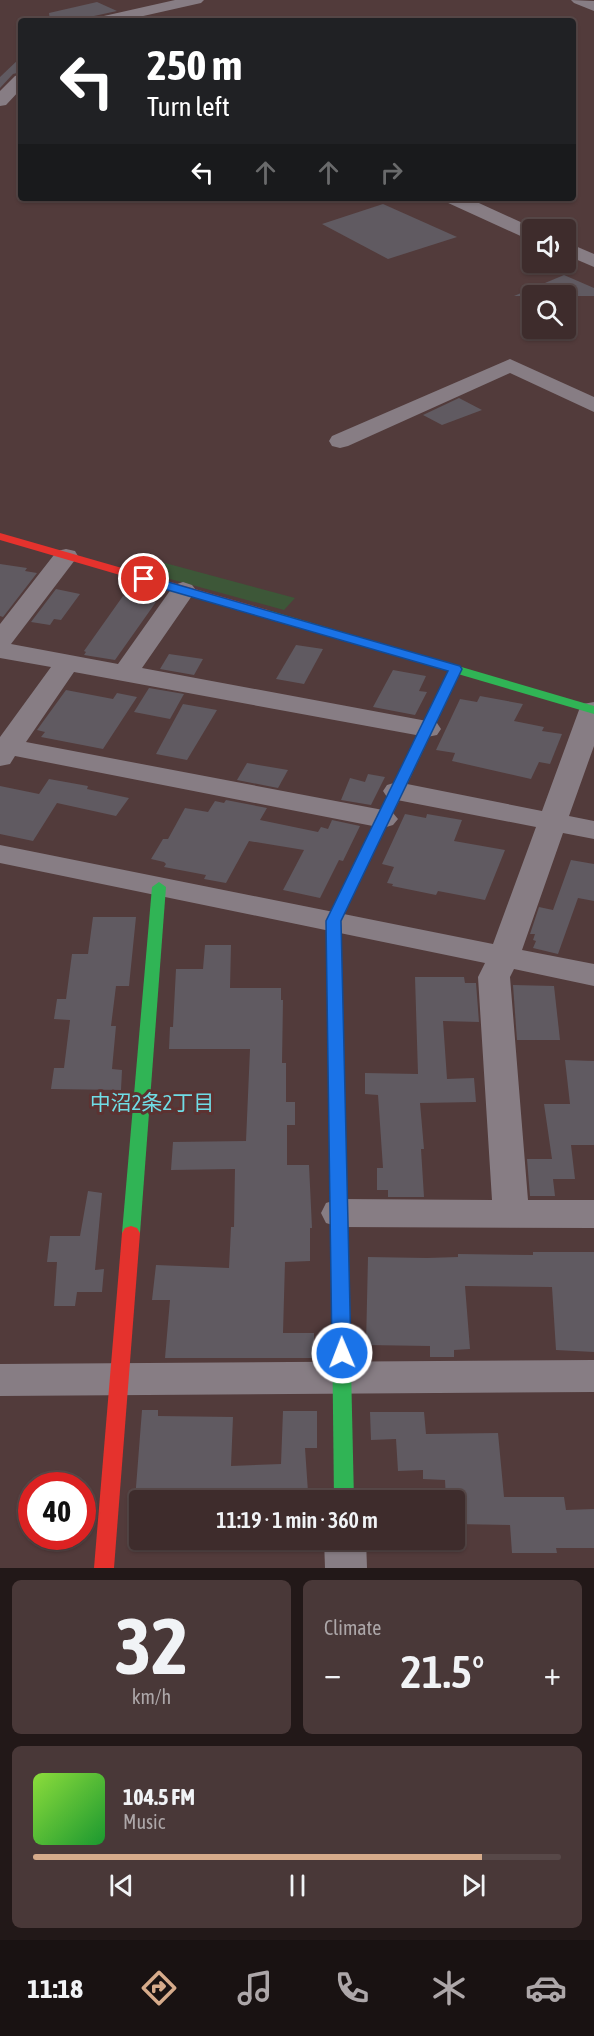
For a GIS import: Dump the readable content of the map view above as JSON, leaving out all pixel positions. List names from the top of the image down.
{
  "districts": ["中沼2条2丁目"],
  "page": {
    "turn": ["250 m", "Turn left"],
    "limit": "40",
    "trip": "11:19 · 1 min · 360 m",
    "tile": [
      ["32", "km/h"],
      "Climate"
    ],
    "heat": ["−", "21.5°", "+"],
    "song": ["104.5 FM", "Music"],
    "tabs": "11:18"
  }
}
